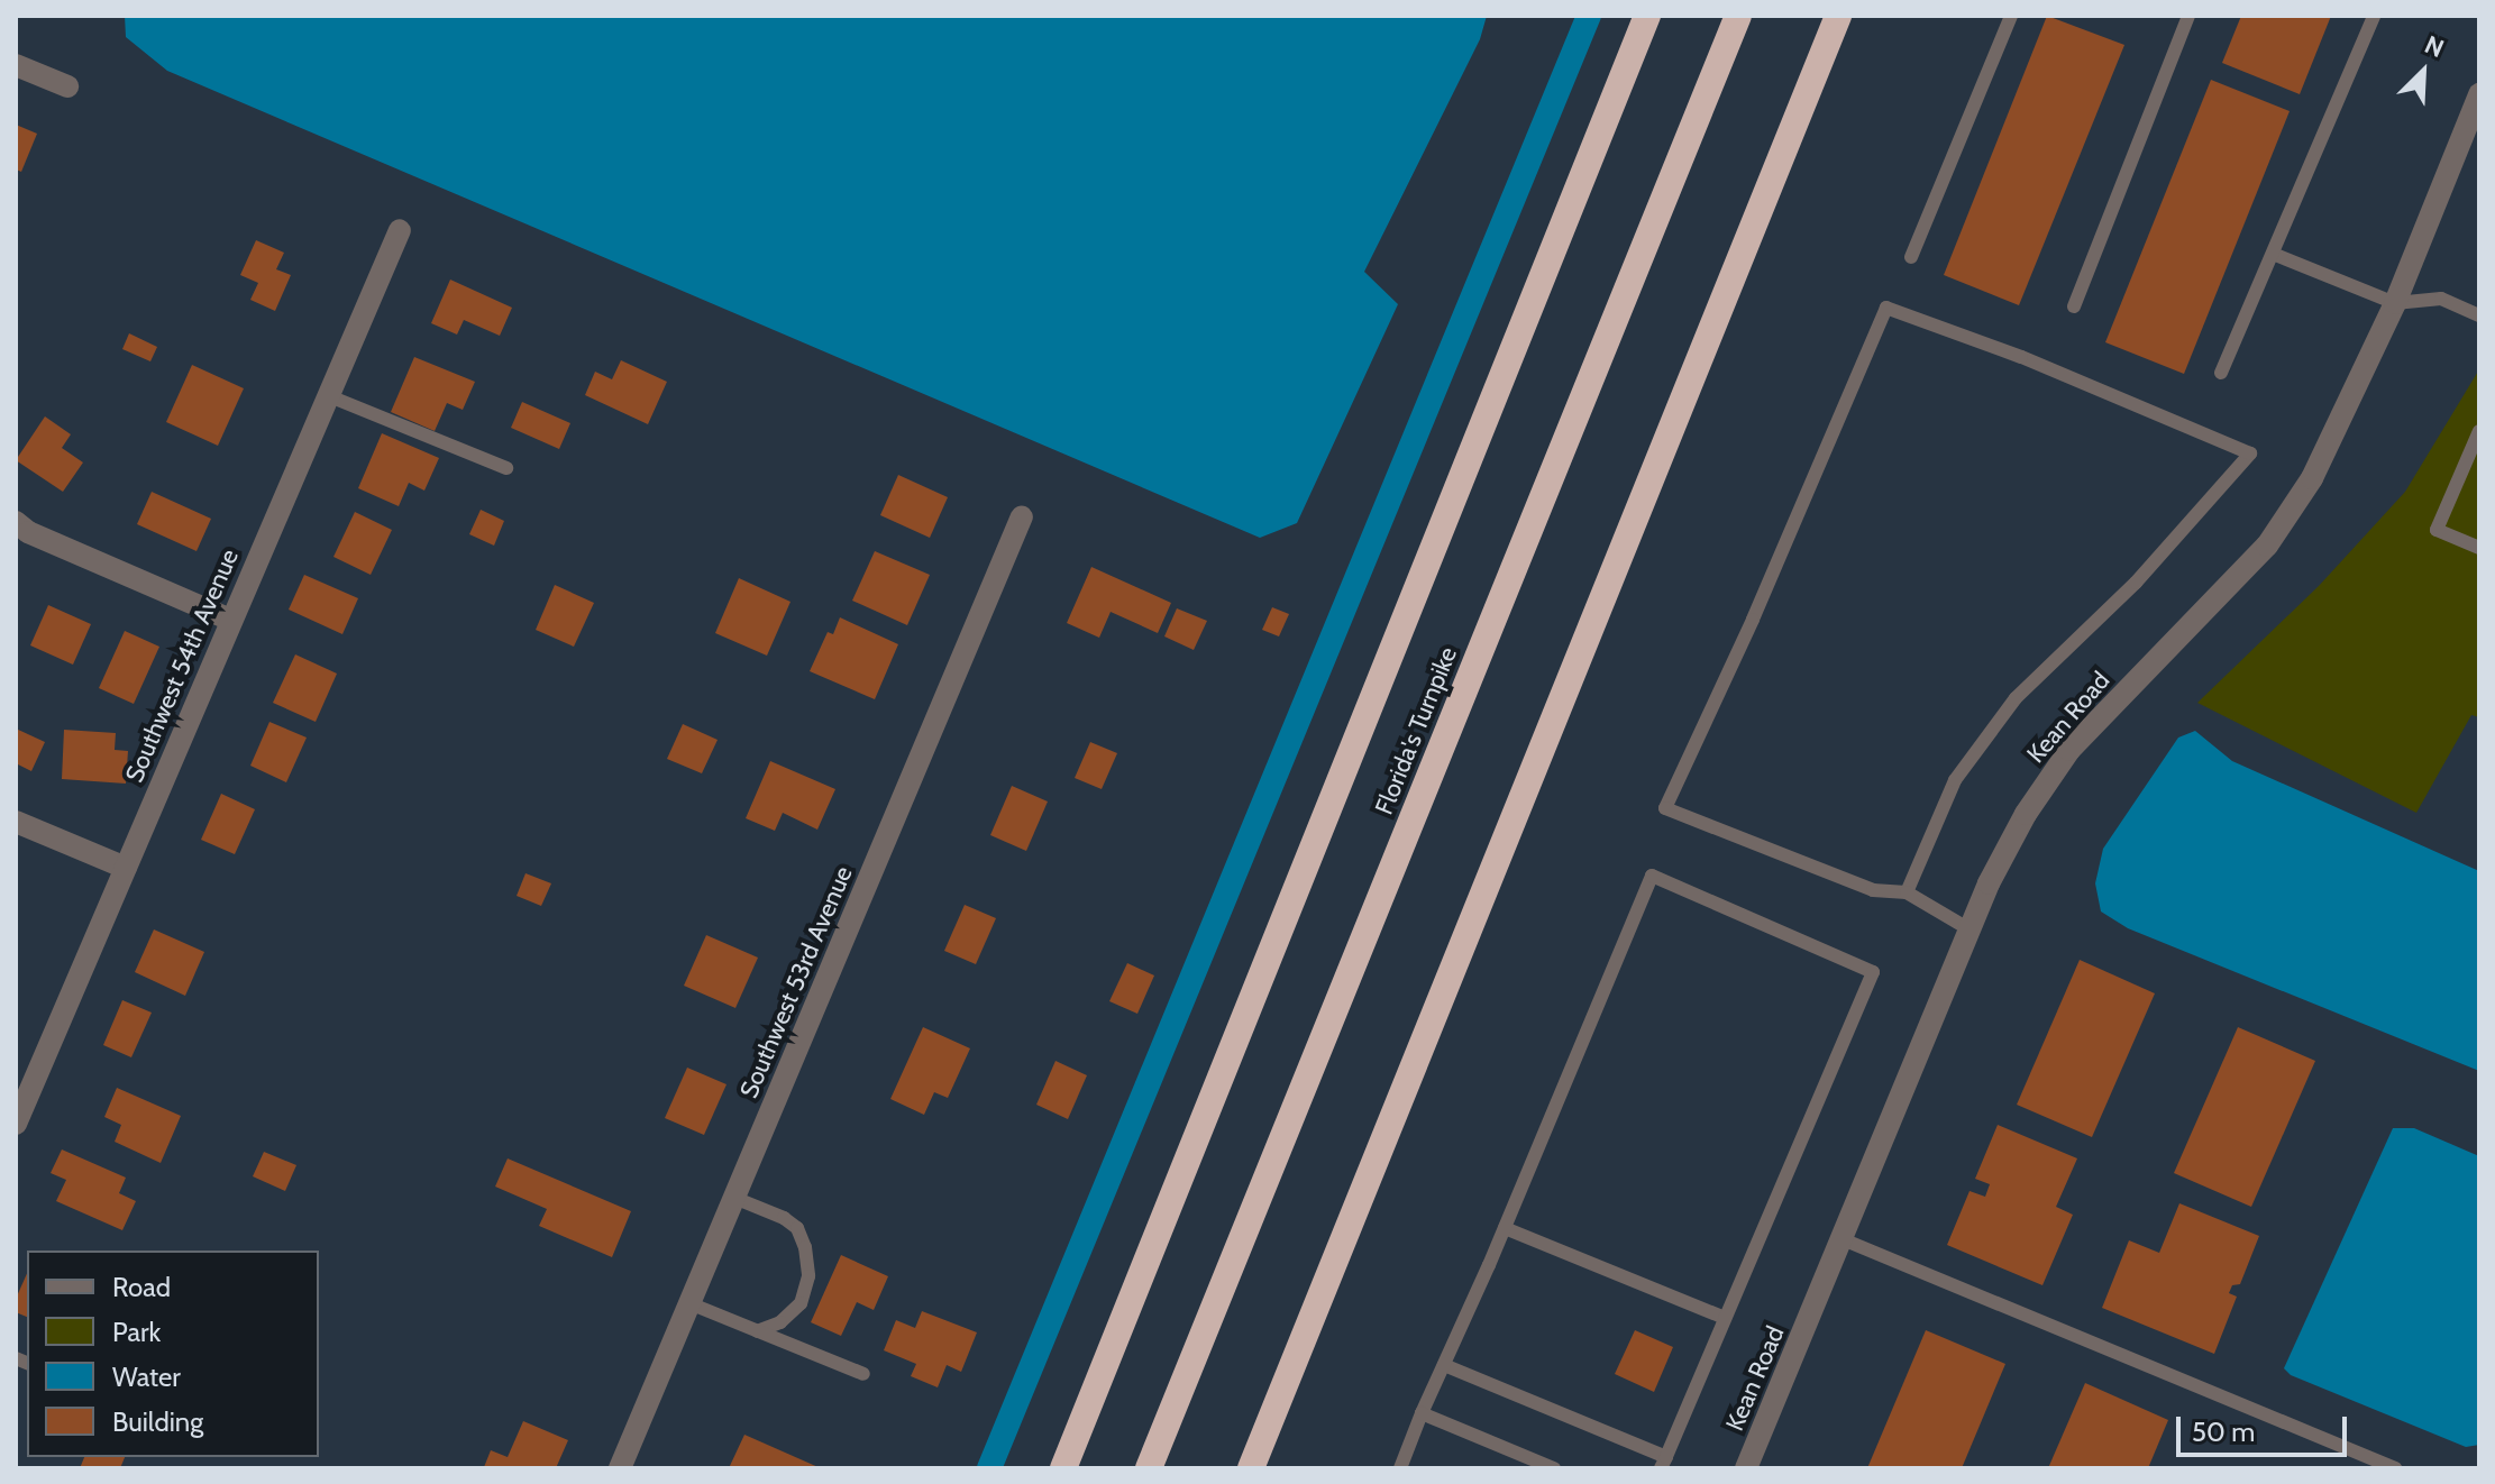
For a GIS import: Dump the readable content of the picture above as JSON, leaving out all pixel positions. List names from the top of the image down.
{
  "streets": {
    "highway": ["Florida's Turnpike"],
    "street": ["Southwest 54th Avenue", "Kean Road", "Southwest 53rd Avenue"]
  },
  "legend": [
    "Road",
    "Park",
    "Water",
    "Building"
  ],
  "scale_bar": "50 m",
  "north": "top right"
}
